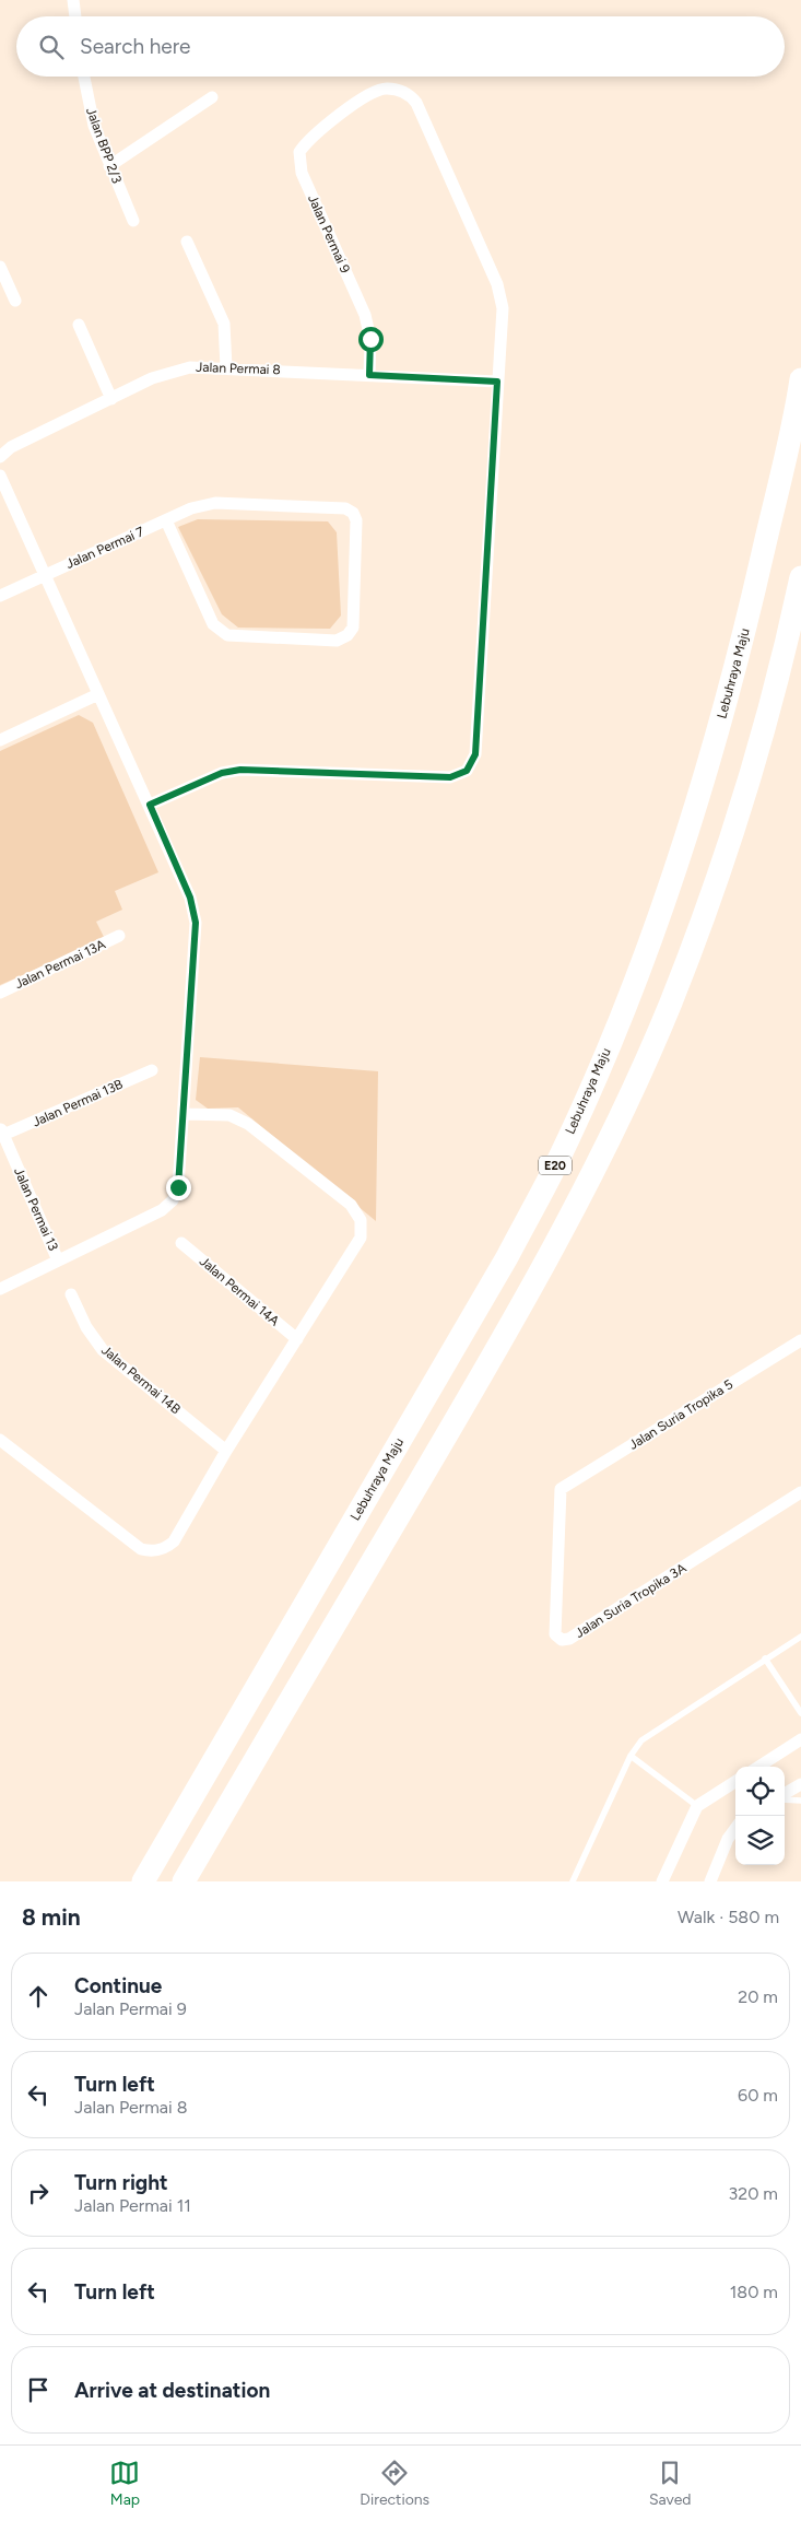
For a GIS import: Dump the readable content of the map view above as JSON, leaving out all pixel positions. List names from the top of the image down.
{
  "streets": {
    "highway": ["Lebuhraya Maju", "E20"],
    "street": [
      "Jalan BPP 2/3",
      "Jalan Permai 9",
      "Jalan Permai 8",
      "Jalan Permai 7",
      "Jalan Permai 13A",
      "Jalan Permai 13B",
      "Jalan Permai 13",
      "Jalan Permai 14A",
      "Jalan Permai 14B",
      "Jalan Suria Tropika 5",
      "Jalan Suria Tropika 3A"
    ]
  },
  "crossings": [
    ["Jalan Permai 9", "Jalan Permai 8"],
    ["Jalan Permai 13B", "Jalan Permai 13"],
    ["Jalan Suria Tropika 5", "Jalan Suria Tropika 3A"]
  ],
  "page": {
    "search": "Search here",
    "heading": ["8 min", "Walk · 580 m"],
    "list": [
      ["Continue", "Jalan Permai 9", "20 m"],
      ["Turn left", "Jalan Permai 8", "60 m"],
      ["Turn right", "Jalan Permai 11", "320 m"],
      ["Turn left", "180 m"],
      "Arrive at destination"
    ],
    "nav": ["Map", "Directions", "Saved"]
  }
}
